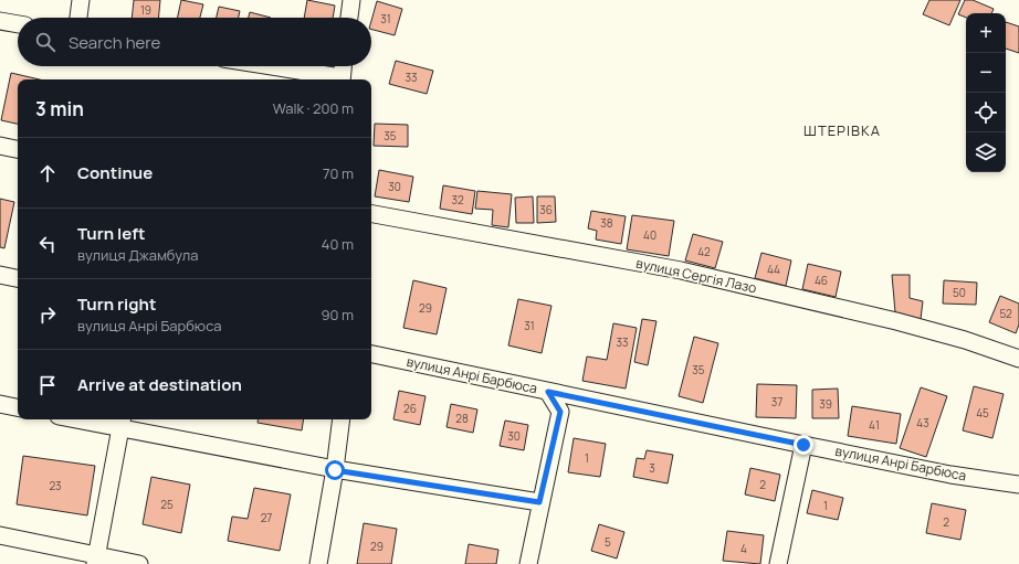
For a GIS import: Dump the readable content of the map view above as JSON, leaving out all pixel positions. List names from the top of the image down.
{
  "streets": {
    "street": ["вулиця Сергія Лазо", "вулиця Анрі Барбюса"]
  },
  "districts": ["ШТЕРIВКА"],
  "house_numbers": [
    "19",
    "31",
    "33",
    "35",
    "30",
    "32",
    "36",
    "38",
    "40",
    "42",
    "44",
    "46",
    "50",
    "29",
    "52",
    "31",
    "33",
    "35",
    "37",
    "39",
    "26",
    "45",
    "28",
    "43",
    "41",
    "30",
    "1",
    "3",
    "2",
    "23",
    "25",
    "1",
    "27",
    "2",
    "5",
    "29",
    "4"
  ],
  "page": {
    "map_buttons": ["+", "−"],
    "search": "Search here",
    "heading": ["3 min", "Walk · 200 m"],
    "list": [
      ["Continue", "70 m"],
      ["Turn left", "вулиця Джамбула", "40 m"],
      ["Turn right", "вулиця Анрі Барбюса", "90 m"],
      "Arrive at destination"
    ]
  }
}
